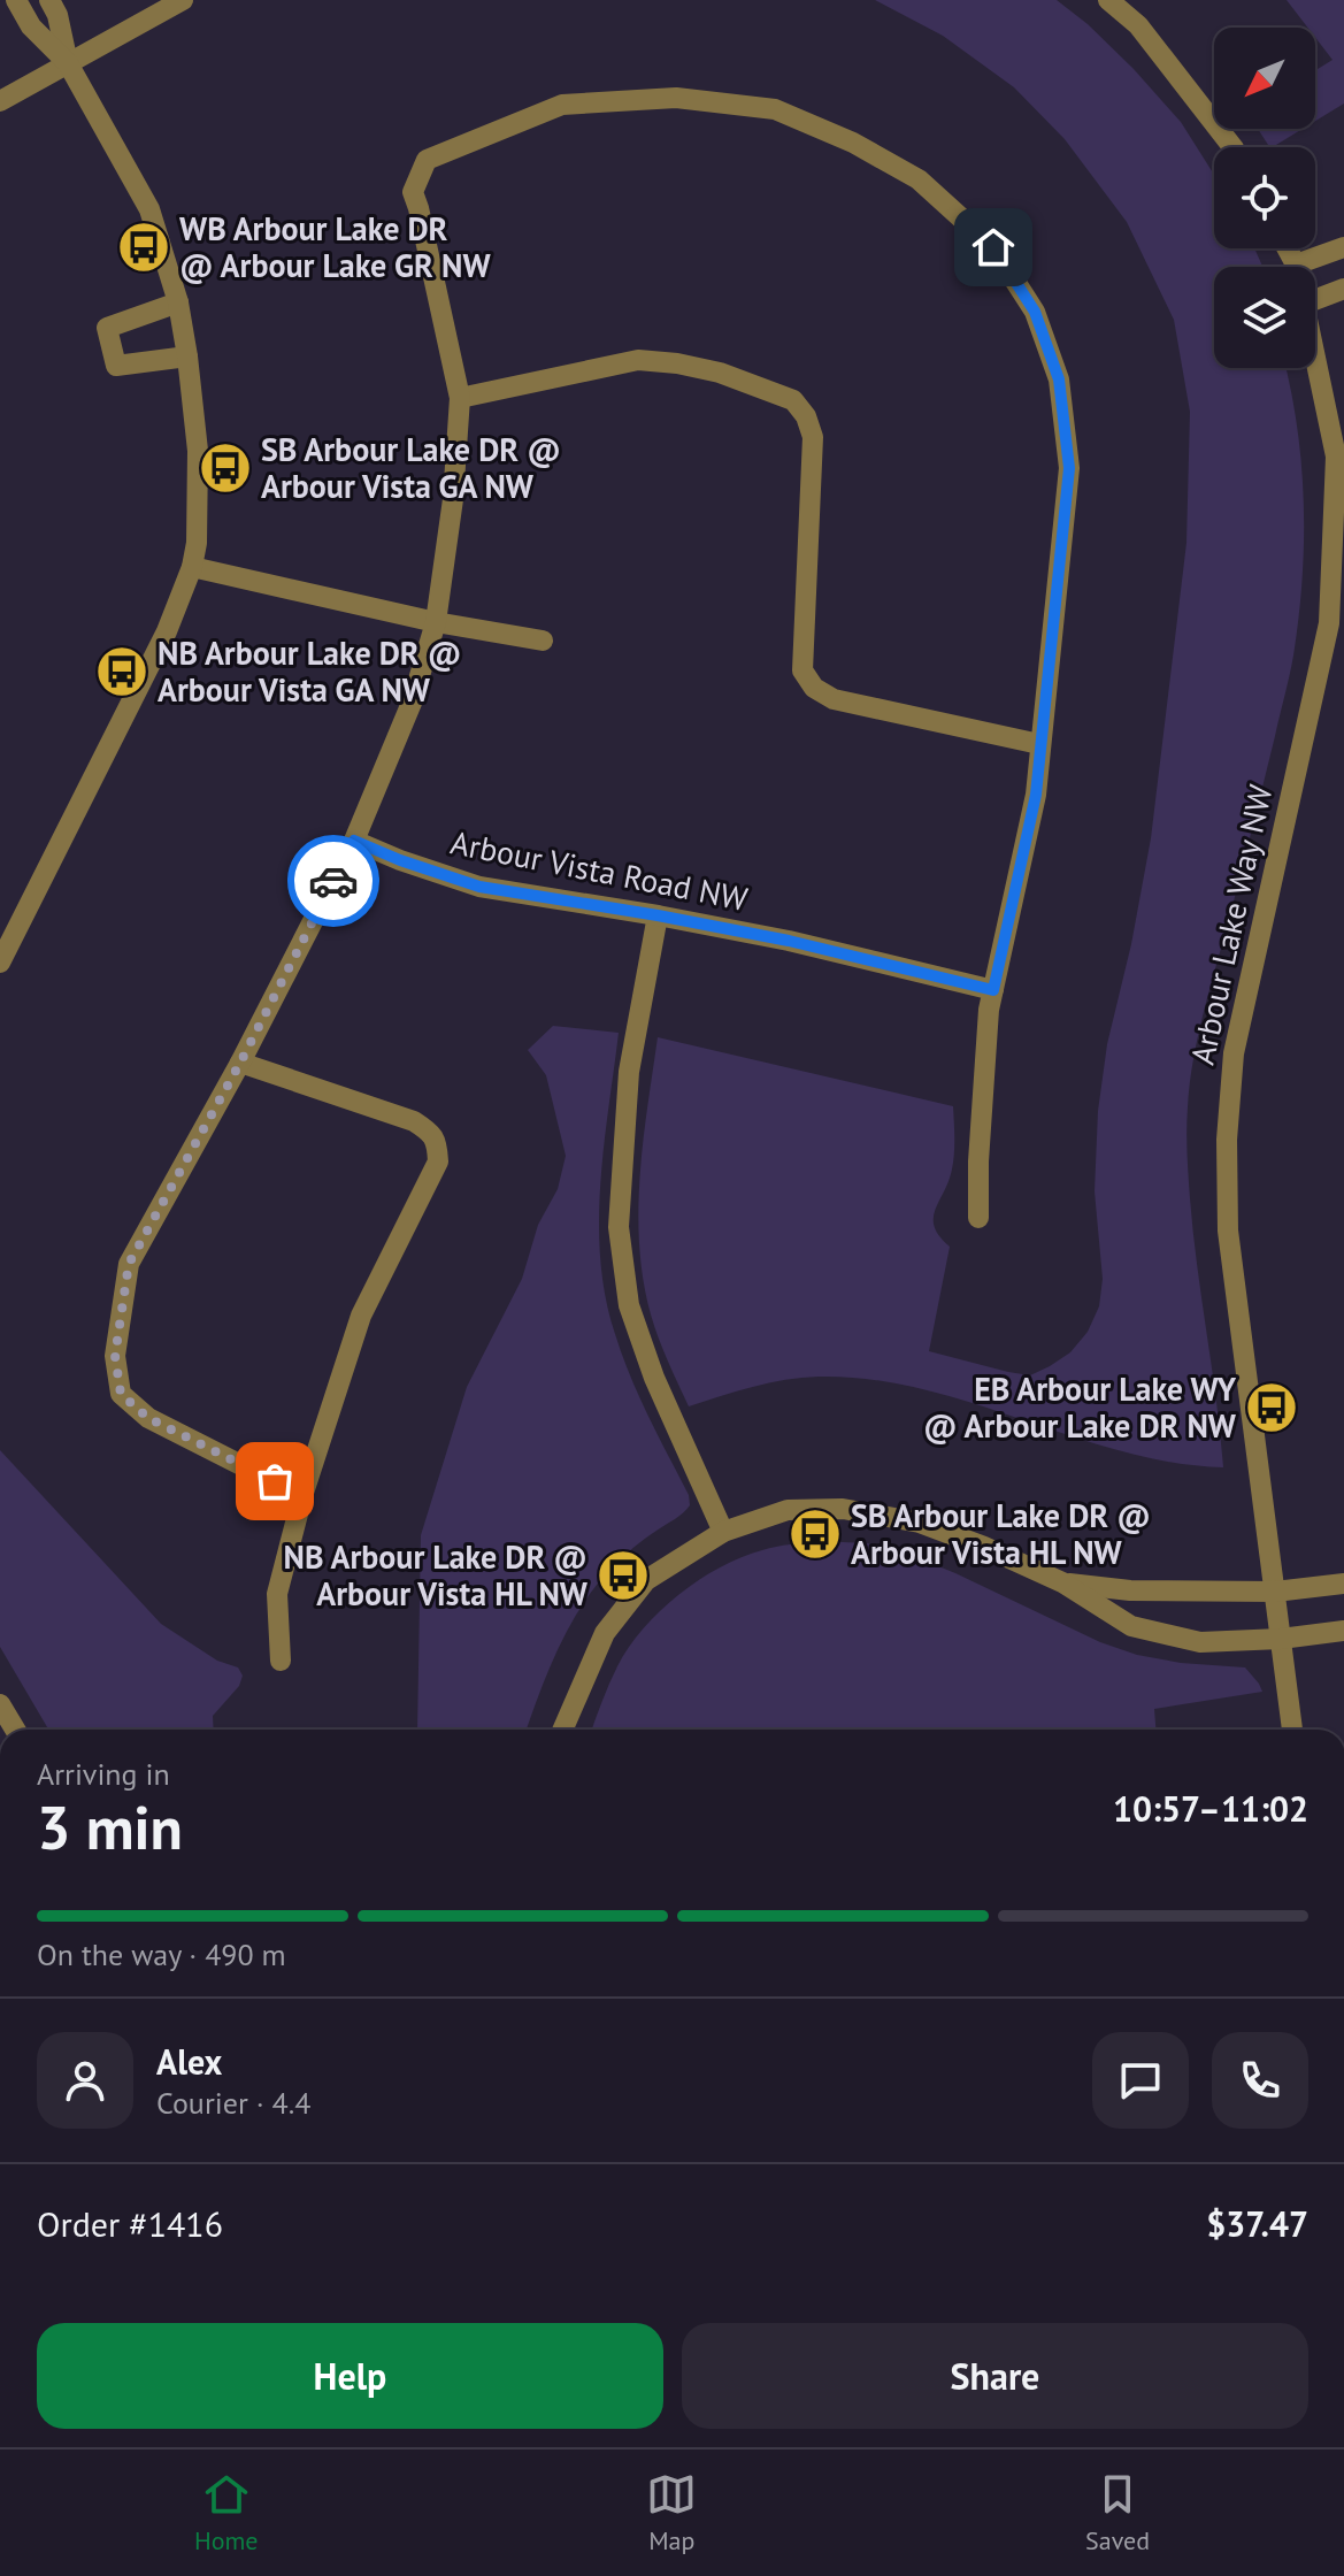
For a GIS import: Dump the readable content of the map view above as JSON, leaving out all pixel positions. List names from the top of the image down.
{
  "streets": {
    "street": ["Arbour Vista Road NW", "Arbour Lake Way NW"]
  },
  "places": {
    "bus stop": [
      "WB Arbour Lake DR @ Arbour Lake GR NW",
      "SB Arbour Lake DR @ Arbour Vista GA NW",
      "NB Arbour Lake DR @ Arbour Vista GA NW",
      "EB Arbour Lake WY @ Arbour Lake DR NW",
      "SB Arbour Lake DR @ Arbour Vista HL NW",
      "NB Arbour Lake DR @ Arbour Vista HL NW"
    ]
  },
  "north": "bottom left",
  "page": {
    "heading": ["3 min", "Arriving in", "10:57–11:02"],
    "panel": [
      "Alex",
      "Courier · 4.4",
      "Order #1416",
      "$37.47"
    ],
    "bar": "On the way · 490 m",
    "buttons": ["Help", "Share"],
    "tabs": ["Home", "Map", "Saved"]
  }
}
